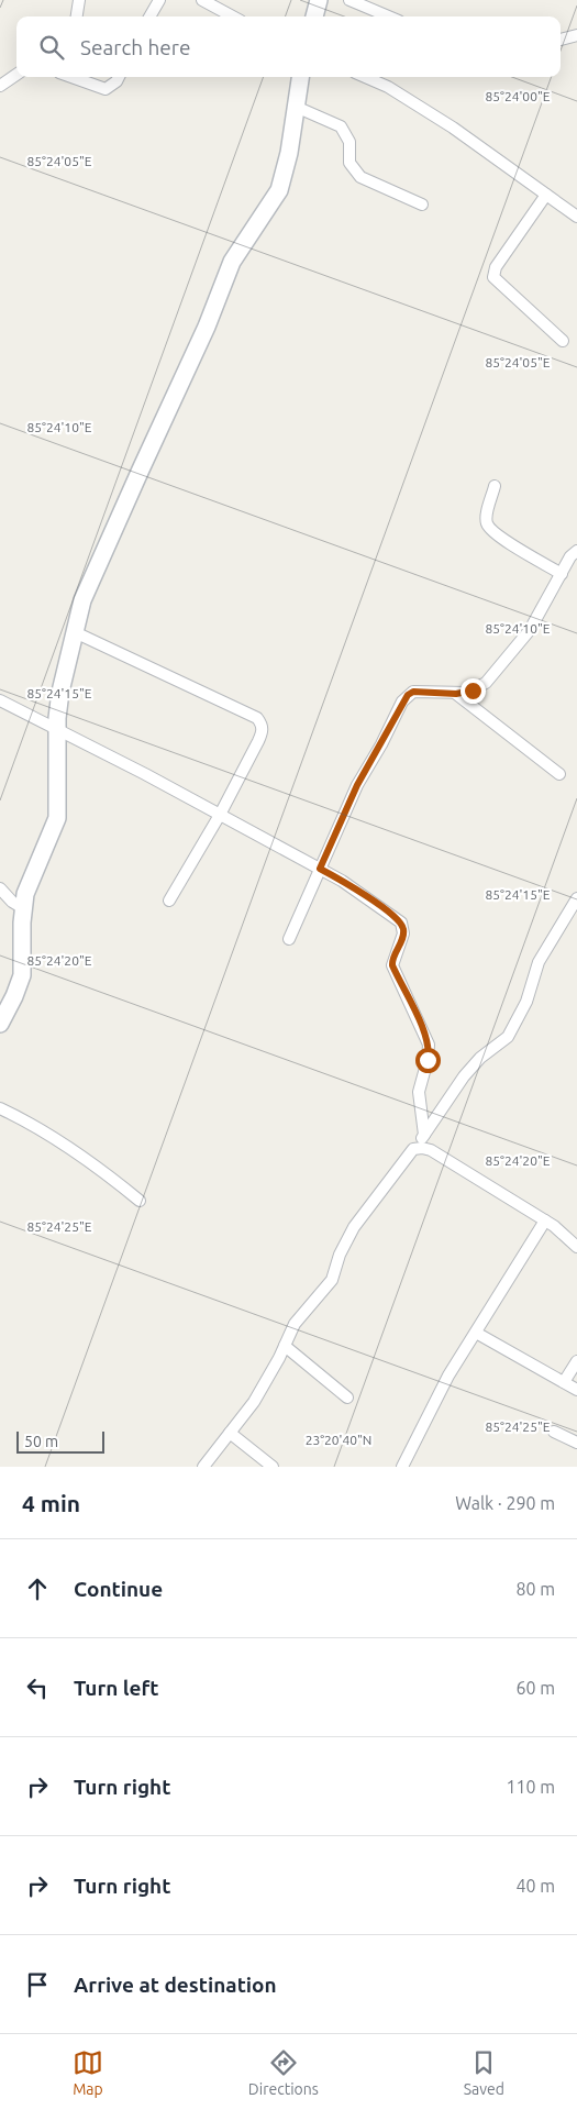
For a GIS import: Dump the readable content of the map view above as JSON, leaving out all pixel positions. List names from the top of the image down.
{
  "scale_bar": "50 m",
  "page": {
    "search": "Search here",
    "scale": "50 m",
    "heading": ["4 min", "Walk · 290 m"],
    "list": [
      ["Continue", "80 m"],
      ["Turn left", "60 m"],
      ["Turn right", "110 m"],
      ["Turn right", "40 m"],
      "Arrive at destination"
    ],
    "nav": ["Map", "Directions", "Saved"]
  },
  "coordinates": [
    "85°24'00\"E",
    "85°24'05\"E",
    "85°24'10\"E",
    "85°24'15\"E",
    "85°24'20\"E",
    "85°24'25\"E",
    "23°20'40\"N"
  ]
}
